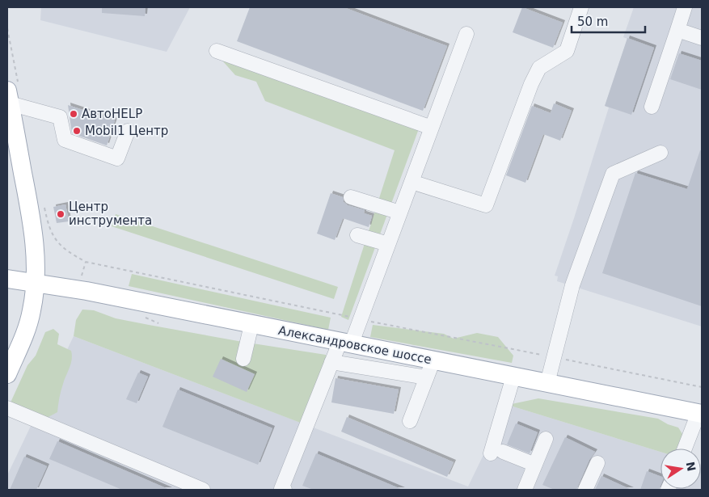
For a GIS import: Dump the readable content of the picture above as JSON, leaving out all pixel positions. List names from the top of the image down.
{
  "streets": {
    "main road": ["Александровское шоссе"]
  },
  "places": ["АвтоHELP", "Mobil1 Центр", "Центр инструмента"],
  "scale_bar": "50 m",
  "north": "right"
}
